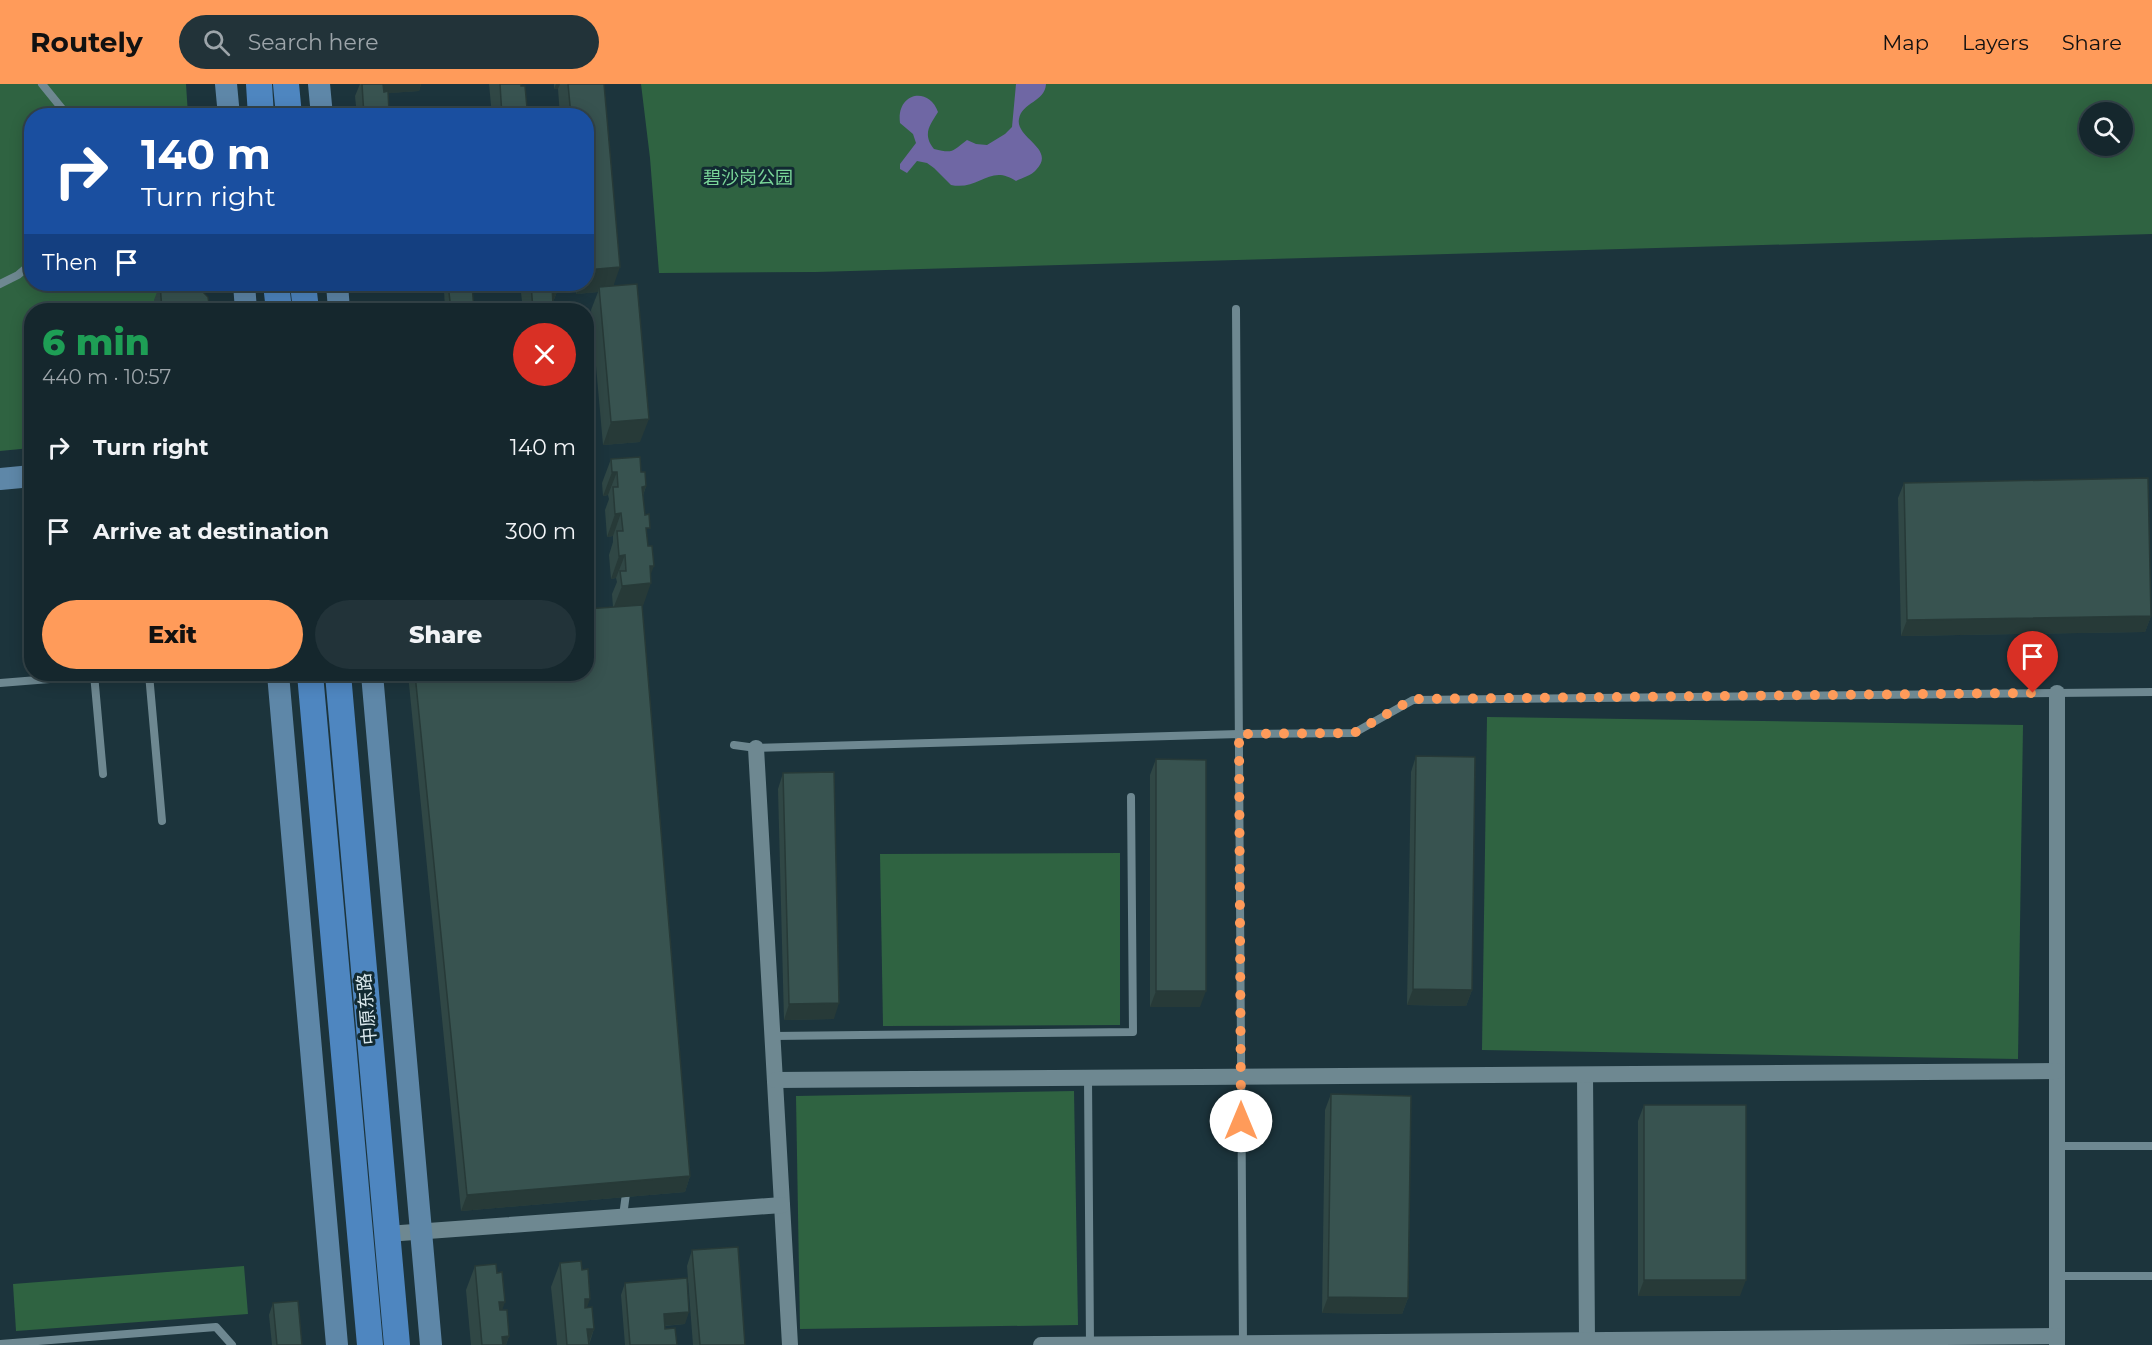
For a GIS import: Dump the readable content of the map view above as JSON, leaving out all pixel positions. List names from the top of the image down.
{
  "streets": {
    "main road": ["中原东路"]
  },
  "parks": ["碧沙岗公园"],
  "page": {
    "header": "Routely",
    "search": "Search here",
    "nav": ["Map", "Layers", "Share"],
    "turn": ["140 m", "Turn right"],
    "then": "Then",
    "heading": ["6 min", "440 m · 10:57"],
    "list": [
      {
        "name": "Turn right",
        "value": "140 m"
      },
      {
        "name": "Arrive at destination",
        "value": "300 m"
      }
    ],
    "buttons": ["Exit", "Share"]
  }
}
